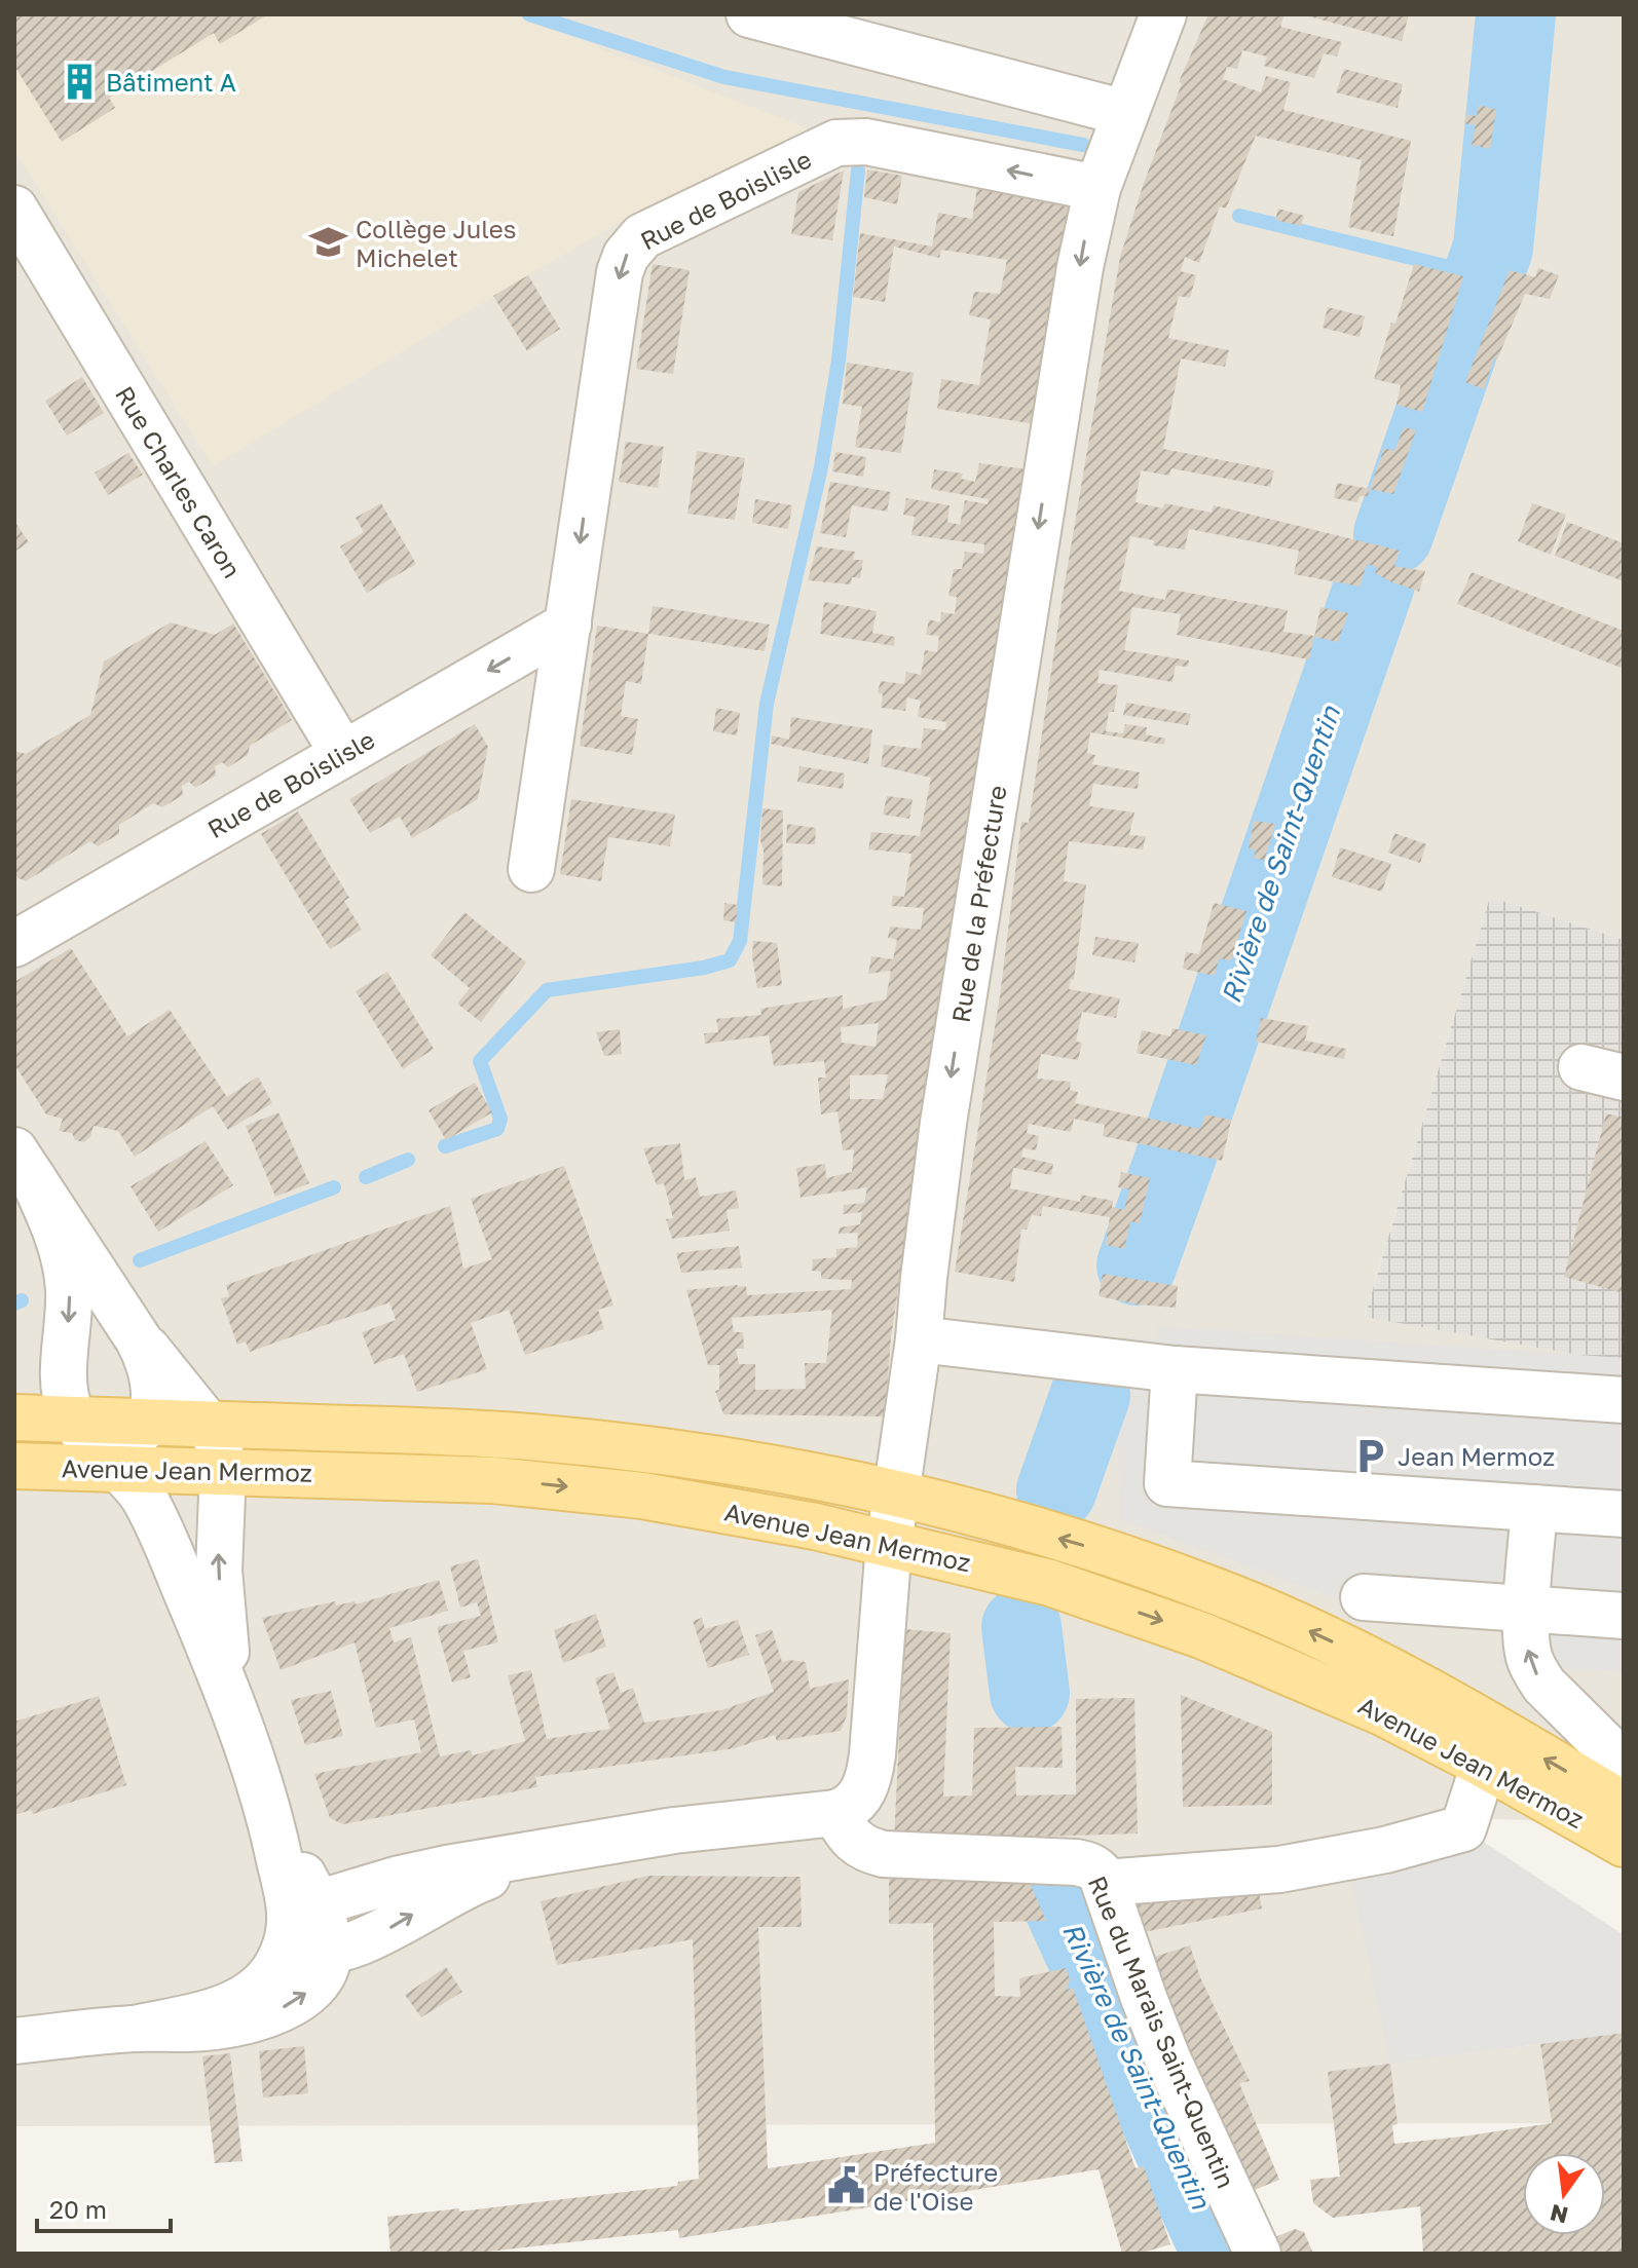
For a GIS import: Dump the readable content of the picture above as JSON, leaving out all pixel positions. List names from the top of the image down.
{
  "streets": {
    "main road": ["Avenue Jean Mermoz"],
    "street": [
      "Rue de Boislisle",
      "Rue Charles Caron",
      "Rue de la Préfecture",
      "Rue du Marais Saint-Quentin"
    ]
  },
  "crossings": [
    ["Rue de Boislisle", "Rue Charles Caron"],
    ["Rue de Boislisle", "Rue de la Préfecture"],
    ["Rue de la Préfecture", "Avenue Jean Mermoz"],
    ["Rue de la Préfecture", "Rue du Marais Saint-Quentin"]
  ],
  "one_way": ["Rue de Boislisle", "Rue de la Préfecture"],
  "water": ["Rivière de Saint-Quentin"],
  "places": {
    "building": ["Bâtiment A"],
    "school or university": ["Collège Jules Michelet"],
    "parking": ["Jean Mermoz"],
    "public building": ["Préfecture de l'Oise"]
  },
  "scale_bar": "20 m",
  "north": "bottom"
}
